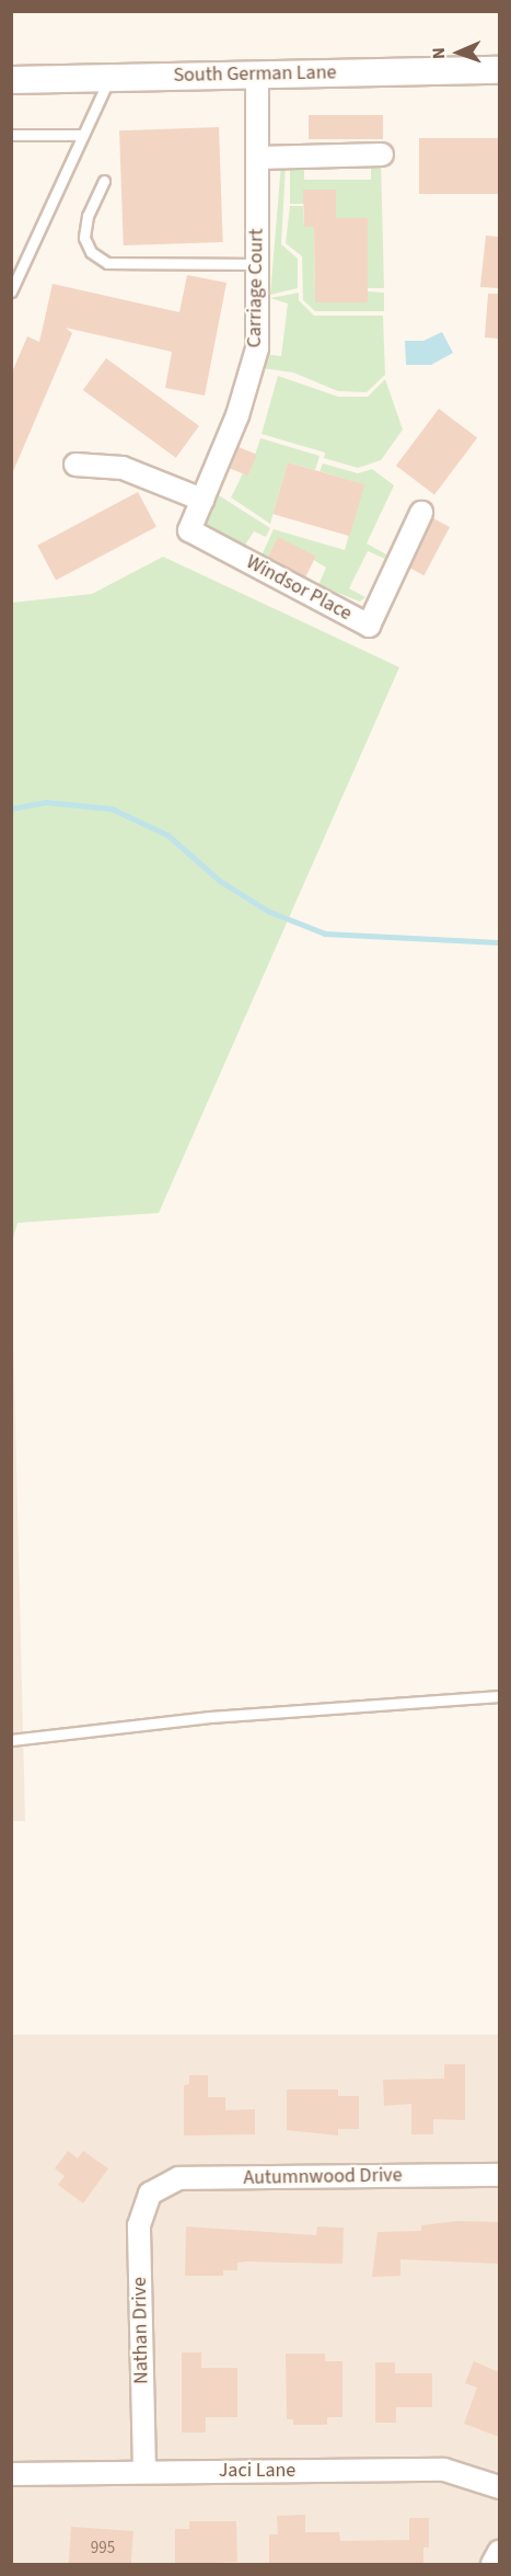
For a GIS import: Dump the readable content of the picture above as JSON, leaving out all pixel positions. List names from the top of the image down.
{
  "streets": {
    "street": [
      "South German Lane",
      "Carriage Court",
      "Windsor Place",
      "Autumnwood Drive",
      "Nathan Drive",
      "Jaci Lane"
    ]
  },
  "crossings": [
    ["South German Lane", "Carriage Court"],
    ["Carriage Court", "Windsor Place"],
    ["Autumnwood Drive", "Nathan Drive"],
    ["Nathan Drive", "Jaci Lane"]
  ],
  "house_numbers": ["995"],
  "north": "left"
}
